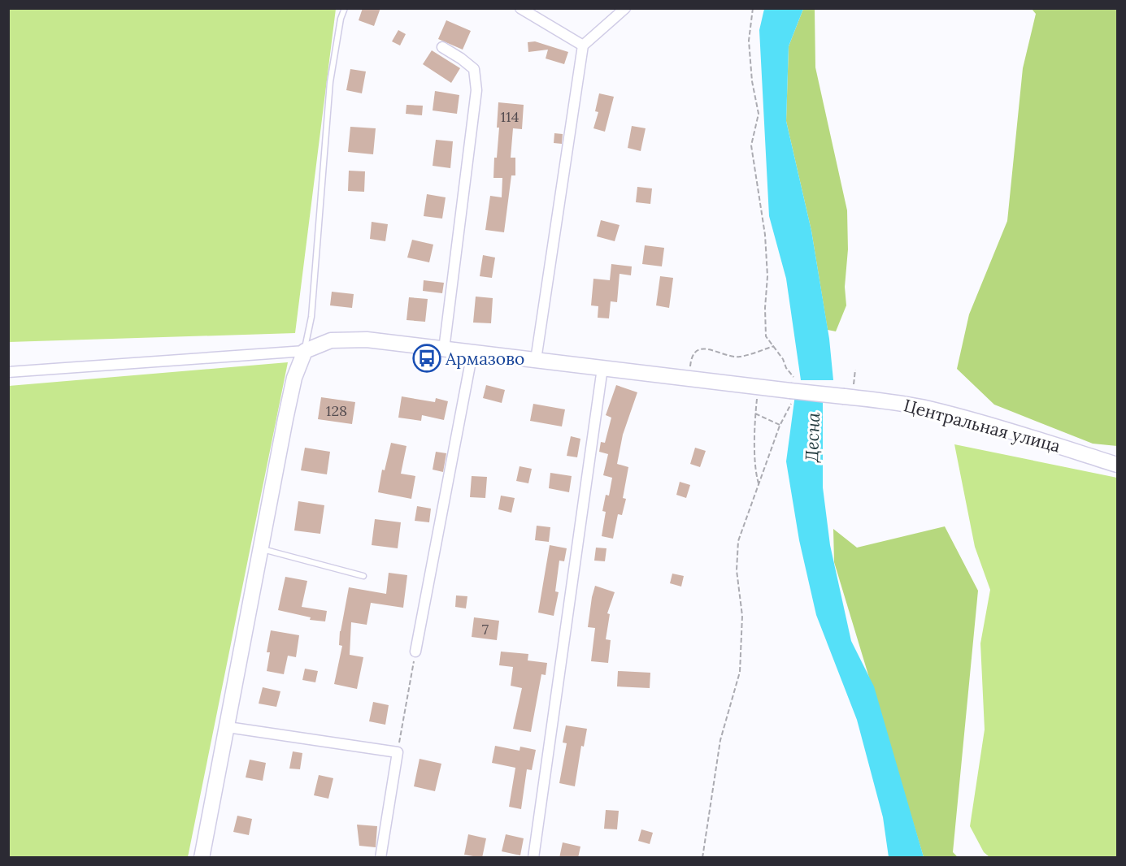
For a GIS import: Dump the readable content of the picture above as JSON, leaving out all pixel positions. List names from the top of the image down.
{
  "streets": {
    "street": ["Центральная улица"]
  },
  "water": ["Десна"],
  "places": {
    "bus stop": ["Армазово"]
  },
  "house_numbers": ["114", "128", "7"]
}
